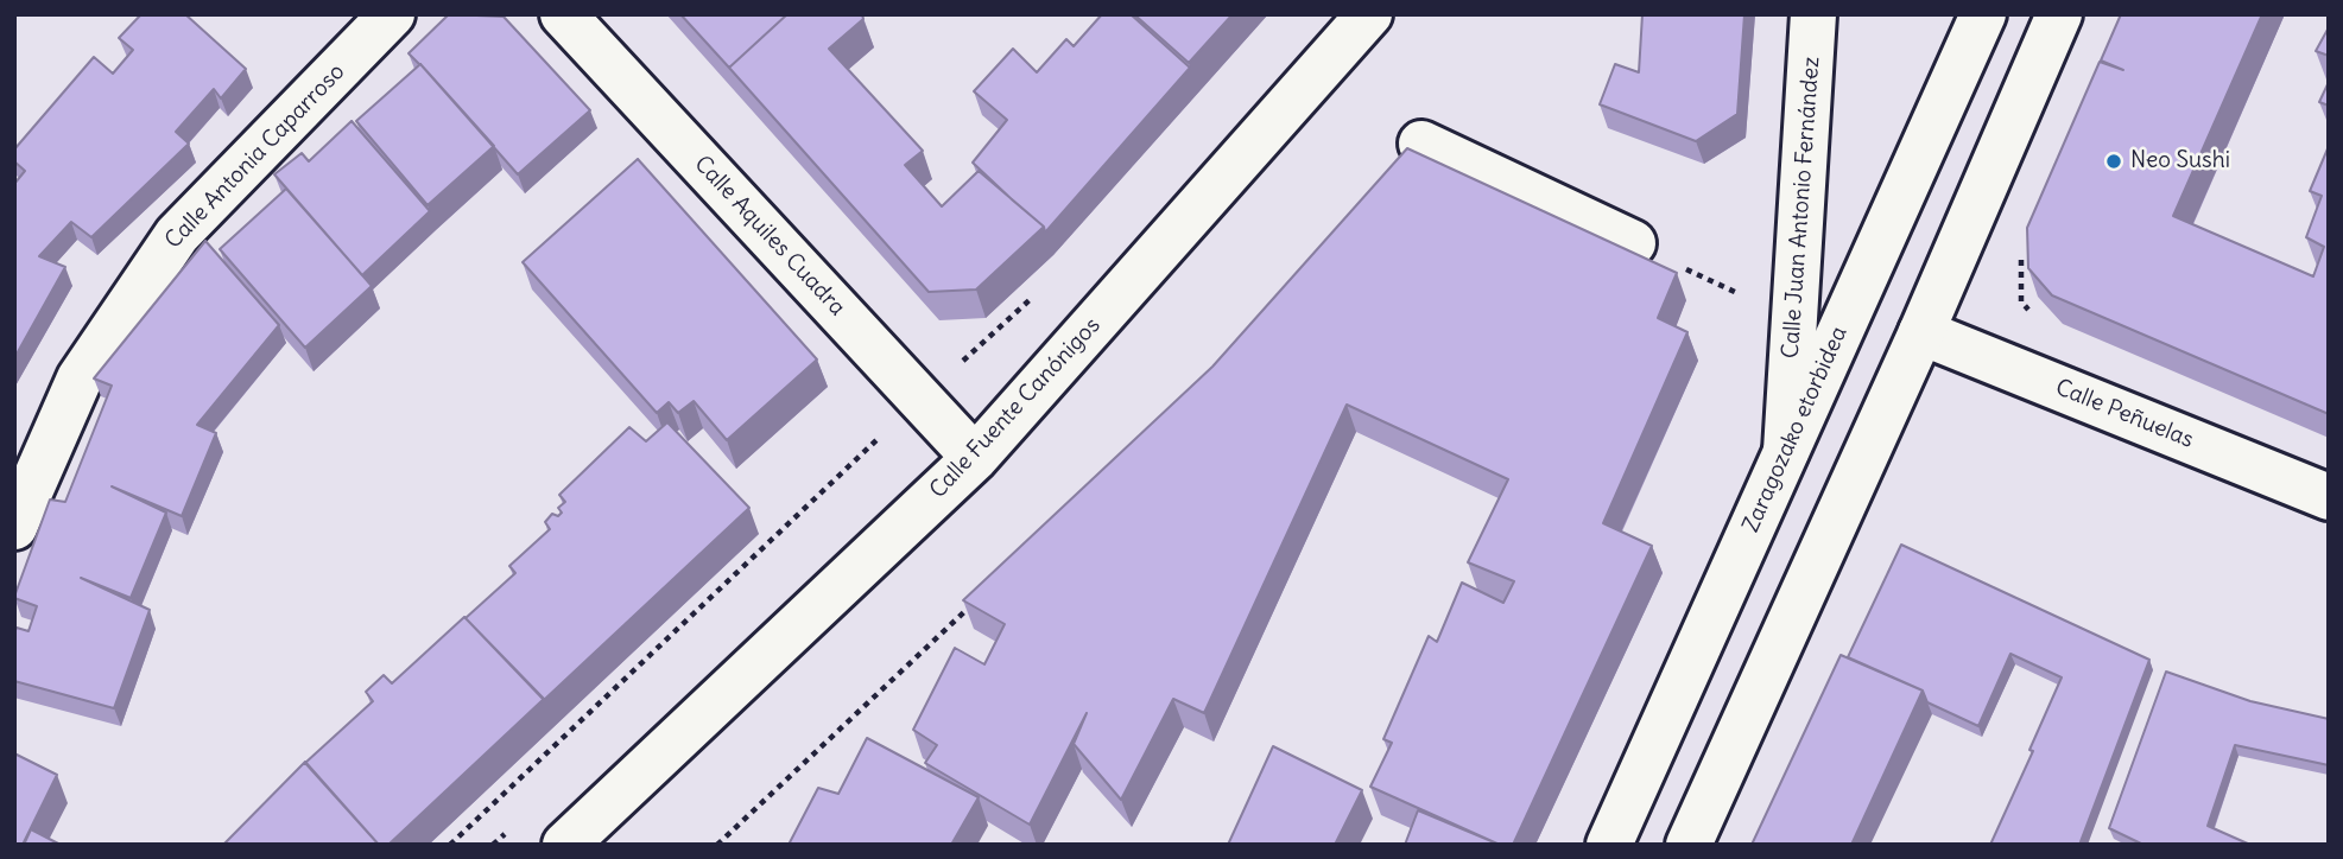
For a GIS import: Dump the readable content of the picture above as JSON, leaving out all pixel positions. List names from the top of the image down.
{
  "streets": {
    "street": [
      "Calle Antonia Caparroso",
      "Calle Juan Antonio Fernández",
      "Calle Aquiles Cuadra",
      "Calle Fuente Canónigos",
      "Calle Peñuelas",
      "Zaragozako etorbidea"
    ]
  },
  "crossings": [
    ["Calle Juan Antonio Fernández", "Zaragozako etorbidea"],
    ["Calle Aquiles Cuadra", "Calle Fuente Canónigos"]
  ],
  "places": ["Neo Sushi"]
}
